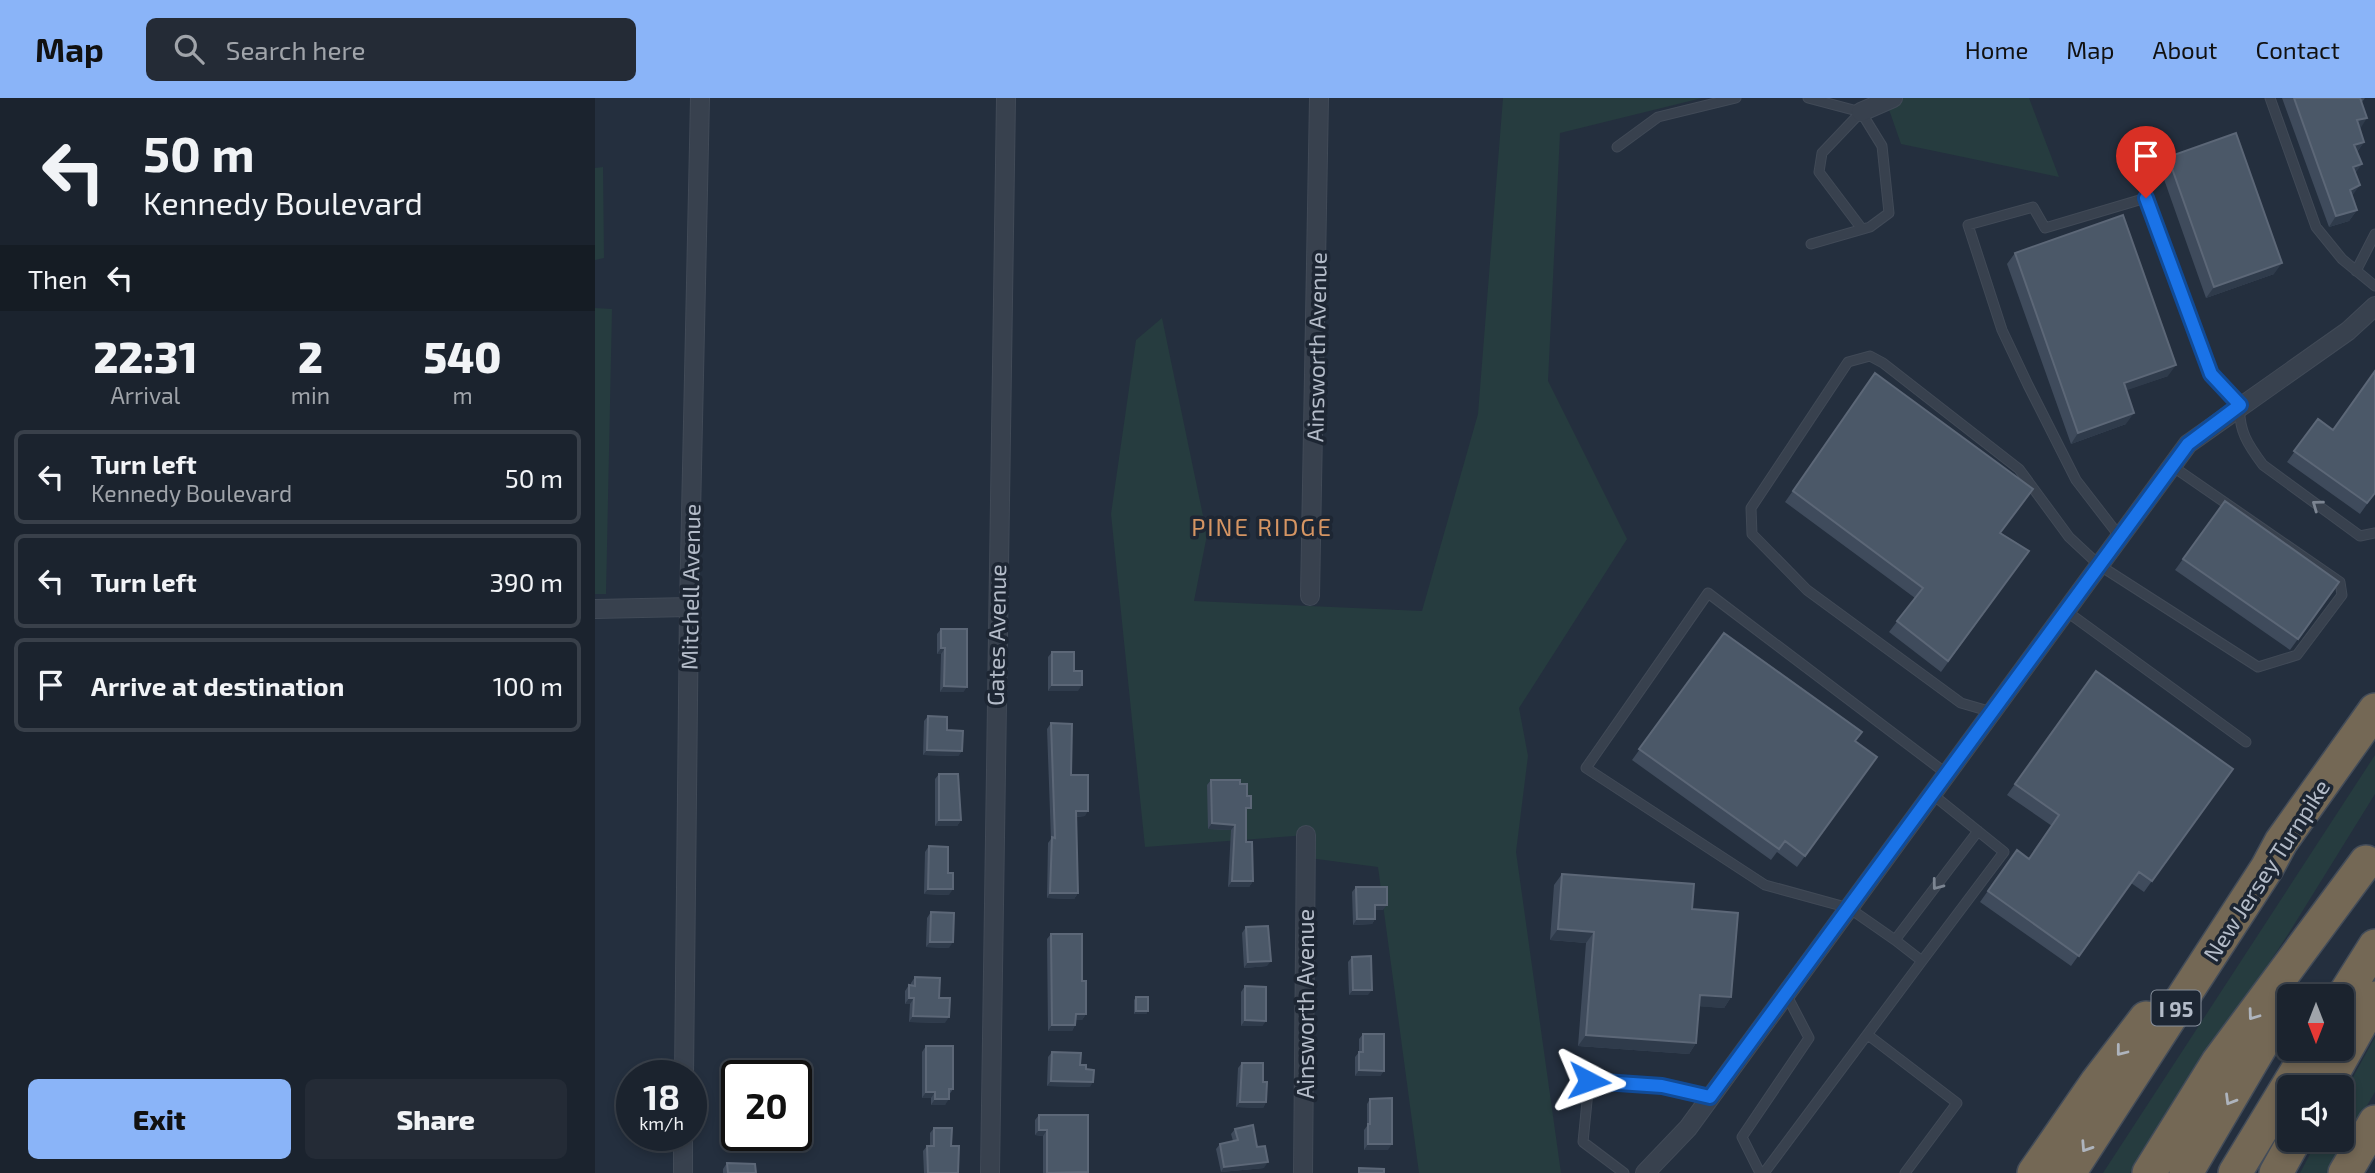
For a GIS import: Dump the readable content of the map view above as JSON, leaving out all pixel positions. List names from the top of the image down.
{
  "streets": {
    "highway": ["New Jersey Turnpike", "I 95"],
    "street": ["Ainsworth Avenue", "Mitchell Avenue", "Gates Avenue"]
  },
  "districts": ["PINE RIDGE"],
  "north": "bottom",
  "page": {
    "header": "Map",
    "search": "Search here",
    "nav": [
      "Home",
      "Map",
      "About",
      "Contact"
    ],
    "turn": ["50 m", "Kennedy Boulevard"],
    "then": "Then",
    "eta": [
      "22:31",
      "Arrival",
      "2",
      "min",
      "540",
      "m"
    ],
    "list": [
      {
        "name": "Turn left",
        "note": "Kennedy Boulevard",
        "value": "50 m"
      },
      {
        "name": "Turn left",
        "value": "390 m"
      },
      {
        "name": "Arrive at destination",
        "value": "100 m"
      }
    ],
    "speed": "18 km/h",
    "limit": "20",
    "buttons": ["Exit", "Share"]
  }
}
